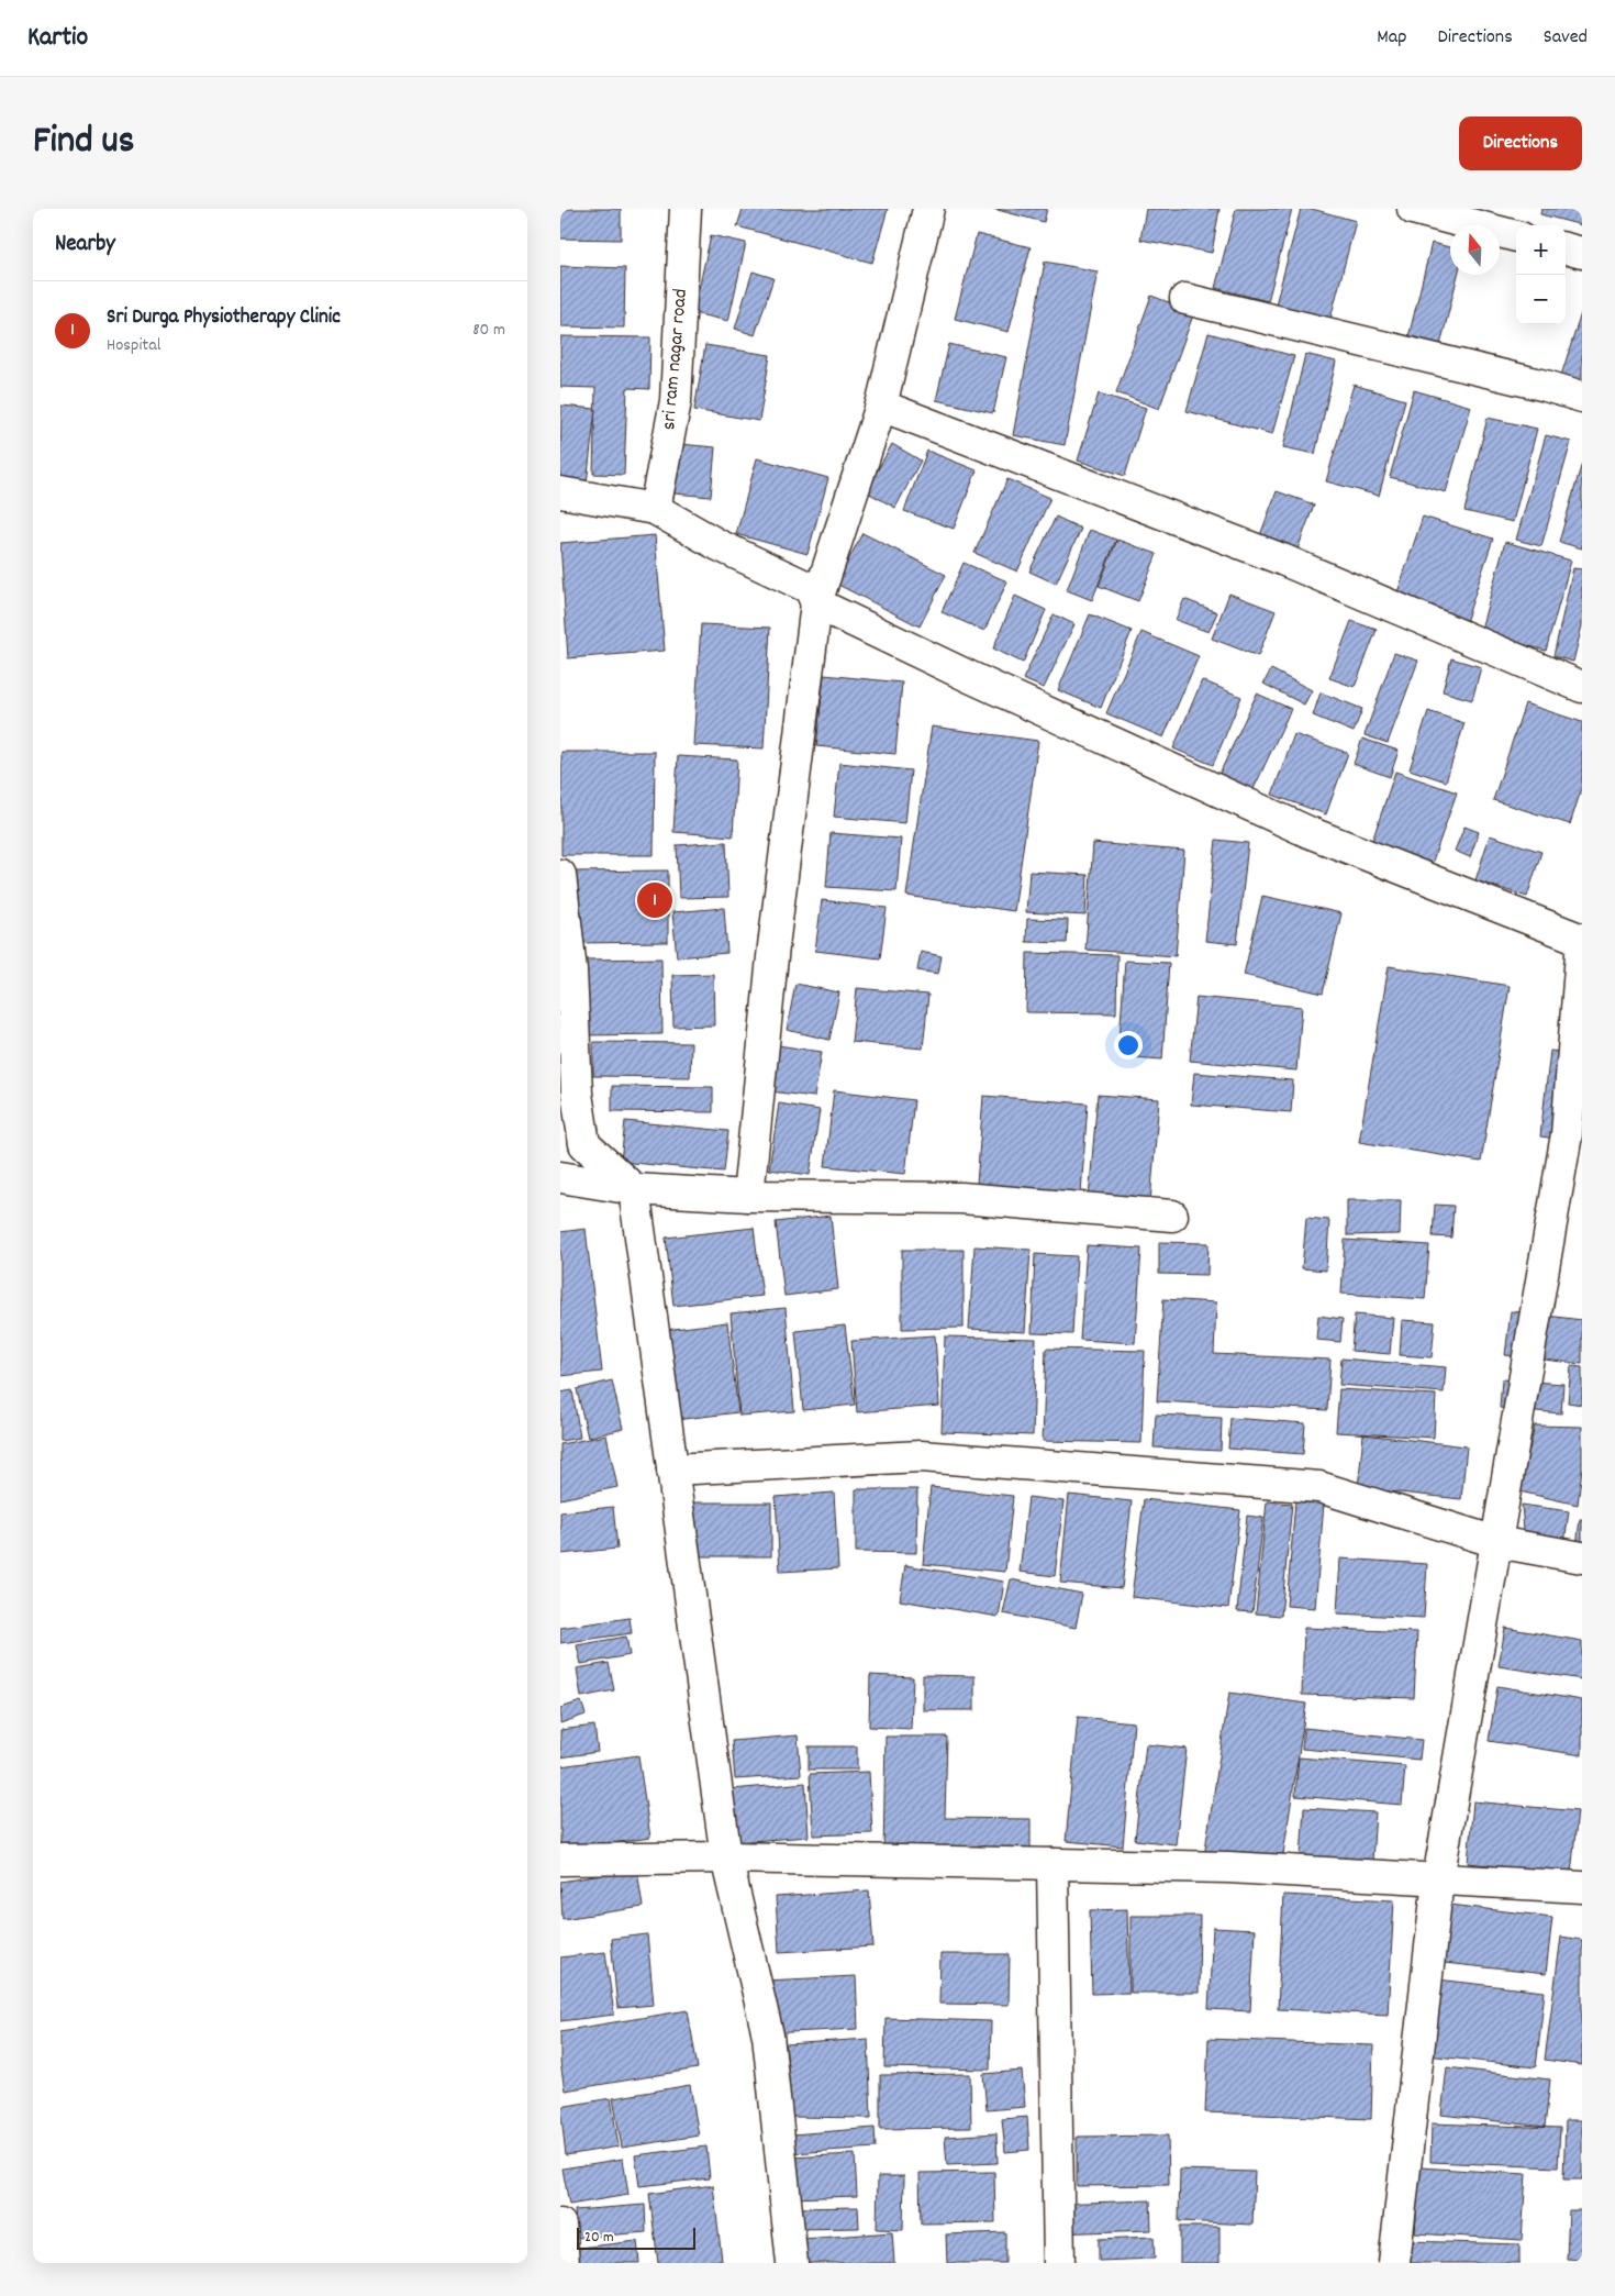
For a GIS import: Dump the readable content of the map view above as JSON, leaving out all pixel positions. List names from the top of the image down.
{
  "streets": {
    "street": ["sri ram nagar road"]
  },
  "scale_bar": "20 m",
  "north": "top",
  "page": {
    "header": "Kartio",
    "nav": ["Map", "Directions", "Saved"],
    "title": "Find us",
    "buttons": "Directions",
    "heading": "Nearby",
    "map_buttons": ["+", "−"],
    "list": [
      {
        "mark": "1",
        "name": "Sri Durga Physiotherapy Clinic",
        "note": "Hospital",
        "value": "80 m"
      }
    ],
    "pins": "1",
    "scale": "20 m"
  }
}
